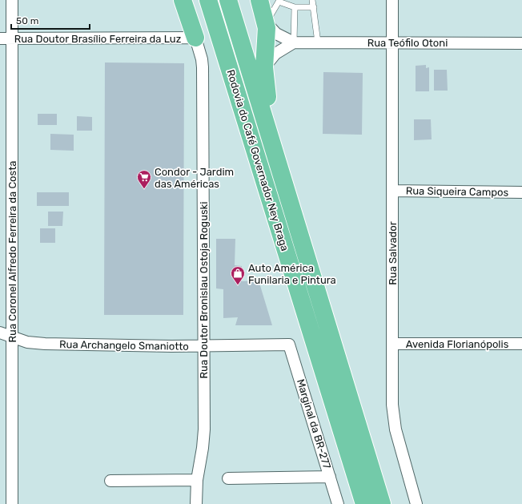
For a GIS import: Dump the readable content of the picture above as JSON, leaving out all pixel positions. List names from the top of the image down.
{
  "streets": {
    "highway": ["Rodovia do Café Governador Ney Braga"],
    "street": [
      "Rua Doutor Brasílio Ferreira da Luz",
      "Rua Teófilo Otoni",
      "Rua Siqueira Campos",
      "Rua Coronel Alfredo Ferreira da Costa",
      "Rua Salvador",
      "Rua Doutor Bronislau Ostoja Roguski",
      "Avenida Florianópolis",
      "Rua Archangelo Smaniotto",
      "Marginal da BR-277"
    ]
  },
  "crossings": [
    ["Rua Doutor Brasílio Ferreira da Luz", "Rua Coronel Alfredo Ferreira da Costa"],
    ["Rua Doutor Brasílio Ferreira da Luz", "Rua Doutor Bronislau Ostoja Roguski"],
    ["Rua Teófilo Otoni", "Rua Salvador"],
    ["Rua Siqueira Campos", "Rua Salvador"],
    ["Rua Coronel Alfredo Ferreira da Costa", "Rua Archangelo Smaniotto"],
    ["Rua Salvador", "Avenida Florianópolis"],
    ["Rua Doutor Bronislau Ostoja Roguski", "Rua Archangelo Smaniotto"],
    ["Rua Archangelo Smaniotto", "Marginal da BR-277"]
  ],
  "places": {
    "supermarket": ["Condor - Jardim das Américas"],
    "shop": ["Auto América Funilaria e Pintura"]
  },
  "scale_bar": "50 m"
}
